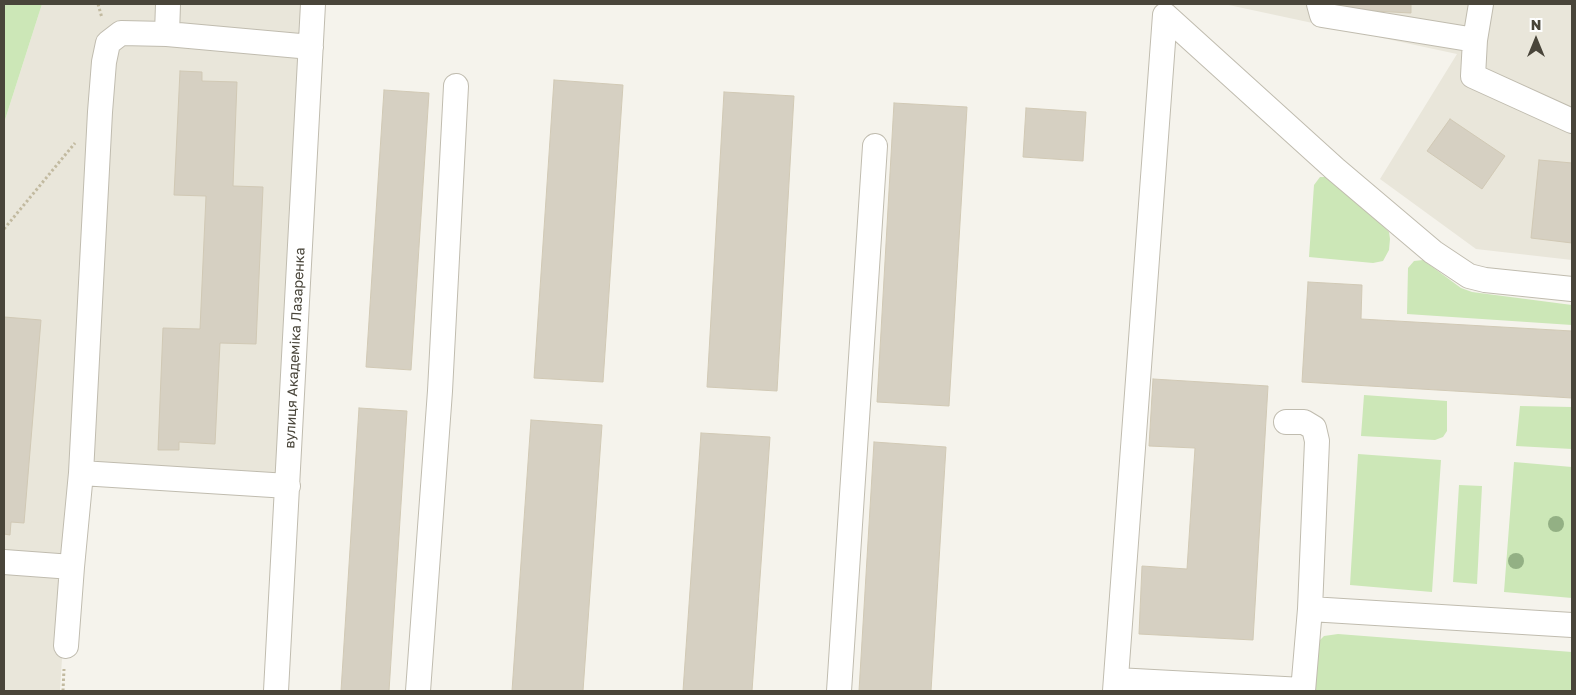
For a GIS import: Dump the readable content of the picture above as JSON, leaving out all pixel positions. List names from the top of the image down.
{
  "streets": {
    "street": ["вулиця Академіка Лазаренка"]
  },
  "north": "top"
}
